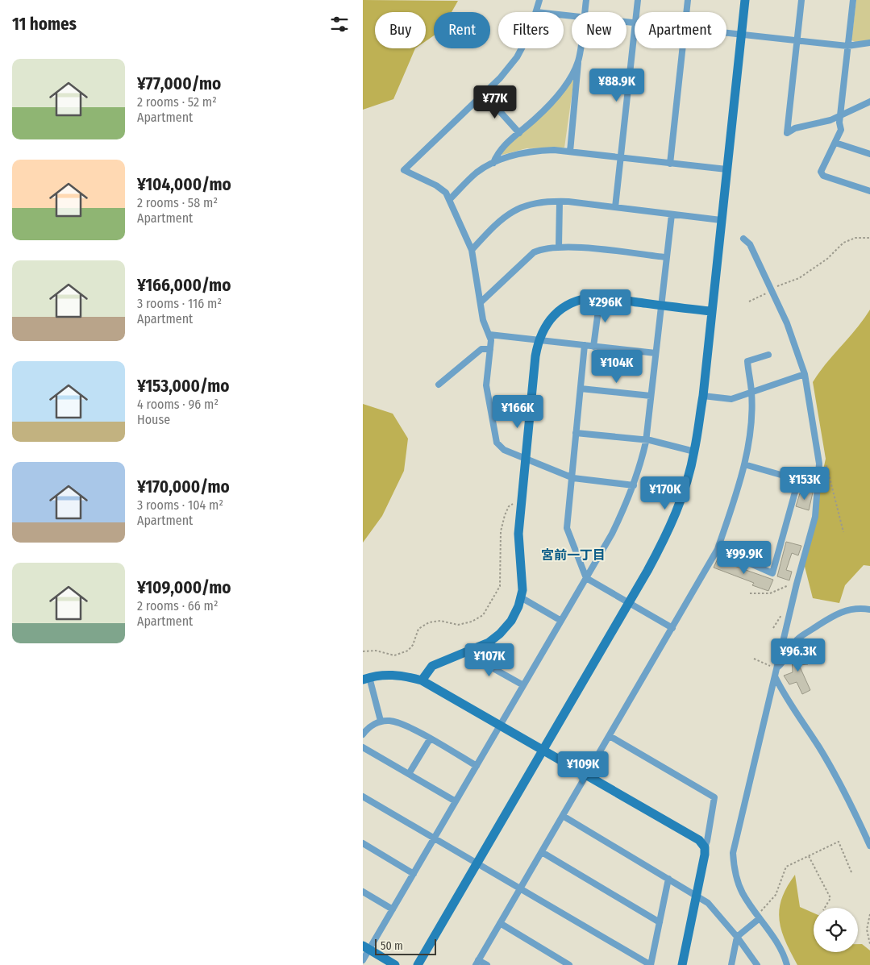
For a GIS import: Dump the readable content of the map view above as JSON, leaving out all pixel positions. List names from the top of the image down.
{
  "districts": ["宮前一丁目"],
  "scale_bar": "50 m",
  "page": {
    "heading": "11 homes",
    "chip": [
      "Buy",
      "Rent",
      "Filters",
      "New",
      "Apartment"
    ],
    "list": [
      {
        "name": "¥77,000/mo",
        "note": "2 rooms · 52 m² · Apartment"
      },
      {
        "name": "¥104,000/mo",
        "note": "2 rooms · 58 m² · Apartment"
      },
      {
        "name": "¥166,000/mo",
        "note": "3 rooms · 116 m² · Apartment"
      },
      {
        "name": "¥153,000/mo",
        "note": "4 rooms · 96 m² · House"
      },
      {
        "name": "¥170,000/mo",
        "note": "3 rooms · 104 m² · Apartment"
      },
      {
        "name": "¥109,000/mo",
        "note": "2 rooms · 66 m² · Apartment"
      }
    ],
    "price": [
      "¥88.9K",
      "¥77K",
      "¥296K",
      "¥104K",
      "¥166K",
      "¥153K",
      "¥170K",
      "¥99.9K",
      "¥96.3K",
      "¥107K",
      "¥109K"
    ],
    "scale": "50 m"
  }
}
